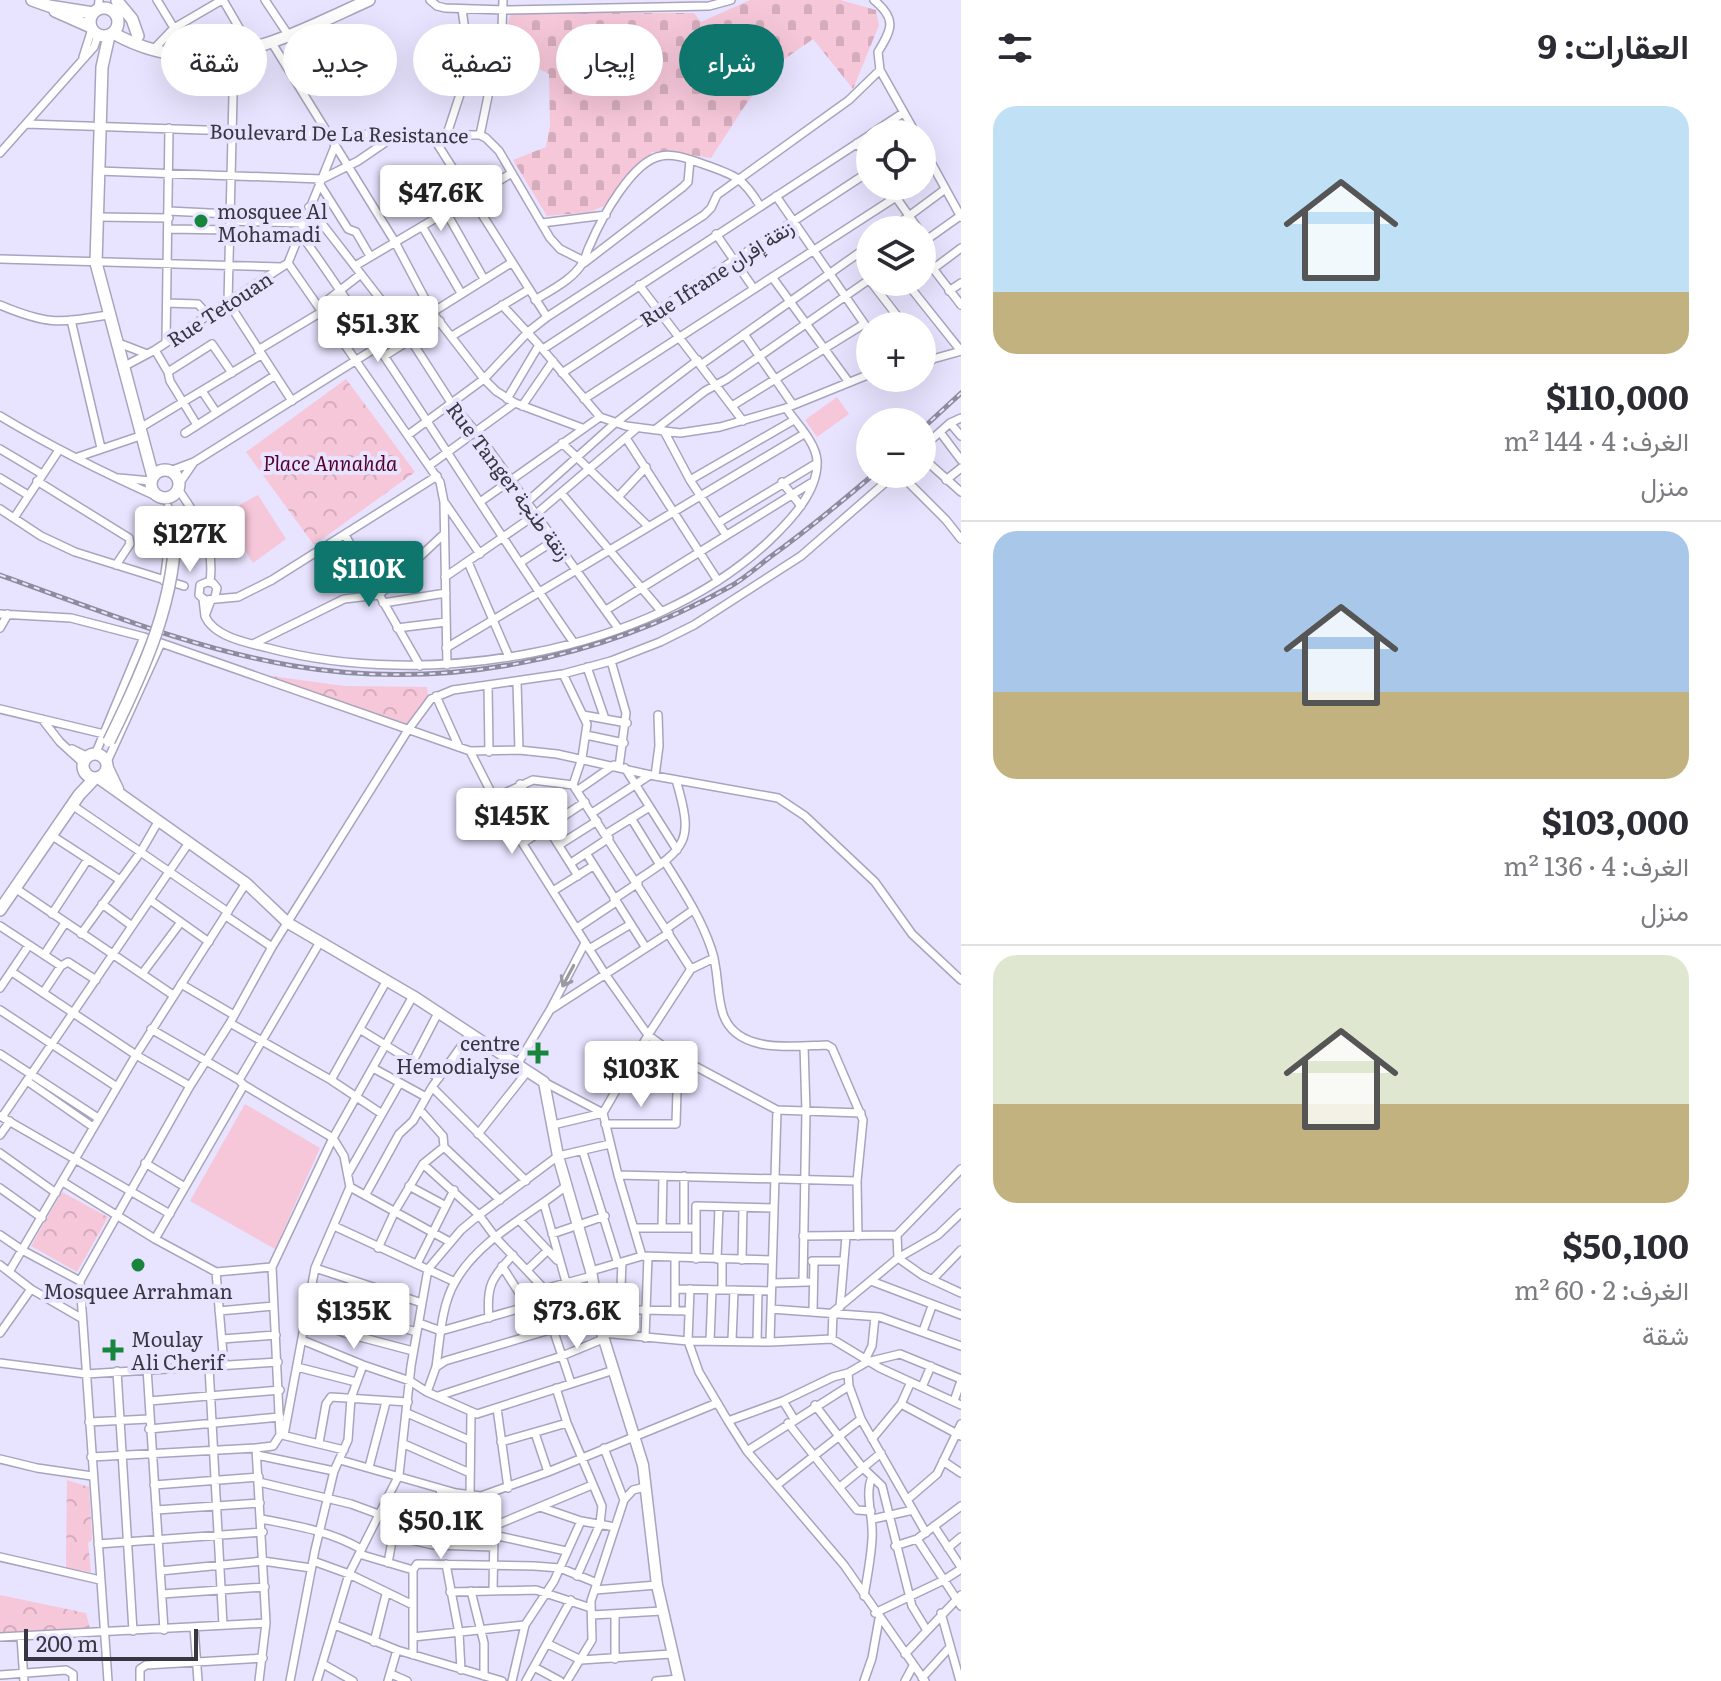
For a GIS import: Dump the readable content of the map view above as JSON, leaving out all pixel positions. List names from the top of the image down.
{
  "streets": {
    "street": [
      "Boulevard De La Resistance",
      "Rue Ifrane زنقة إفران",
      "Rue Tetouan",
      "Rue Tanger زنقة طنجة"
    ]
  },
  "crossings": [
    ["Rue Tetouan", "Rue Tanger زنقة طنجة"]
  ],
  "parks": ["Place Annahda"],
  "places": {
    "other": ["mosquee Al Mohamadi", "Mosquee Arrahman"],
    "health": ["centre Hemodialyse", "Moulay Ali Cherif"]
  },
  "scale_bar": "200 m",
  "page": {
    "heading": "العقارات: 9",
    "chip": [
      "شراء",
      "إيجار",
      "تصفية",
      "جديد",
      "شقة"
    ],
    "list": [
      {
        "name": "$110,000",
        "note": "الغرف: 4 · 144 m² · منزل"
      },
      {
        "name": "$103,000",
        "note": "الغرف: 4 · 136 m² · منزل"
      },
      {
        "name": "$50,100",
        "note": "الغرف: 2 · 60 m² · شقة"
      }
    ],
    "map_buttons": ["+", "−"],
    "price": [
      "$47.6K",
      "$51.3K",
      "$127K",
      "$110K",
      "$145K",
      "$103K",
      "$135K",
      "$73.6K",
      "$50.1K"
    ],
    "scale": "200 m"
  }
}
